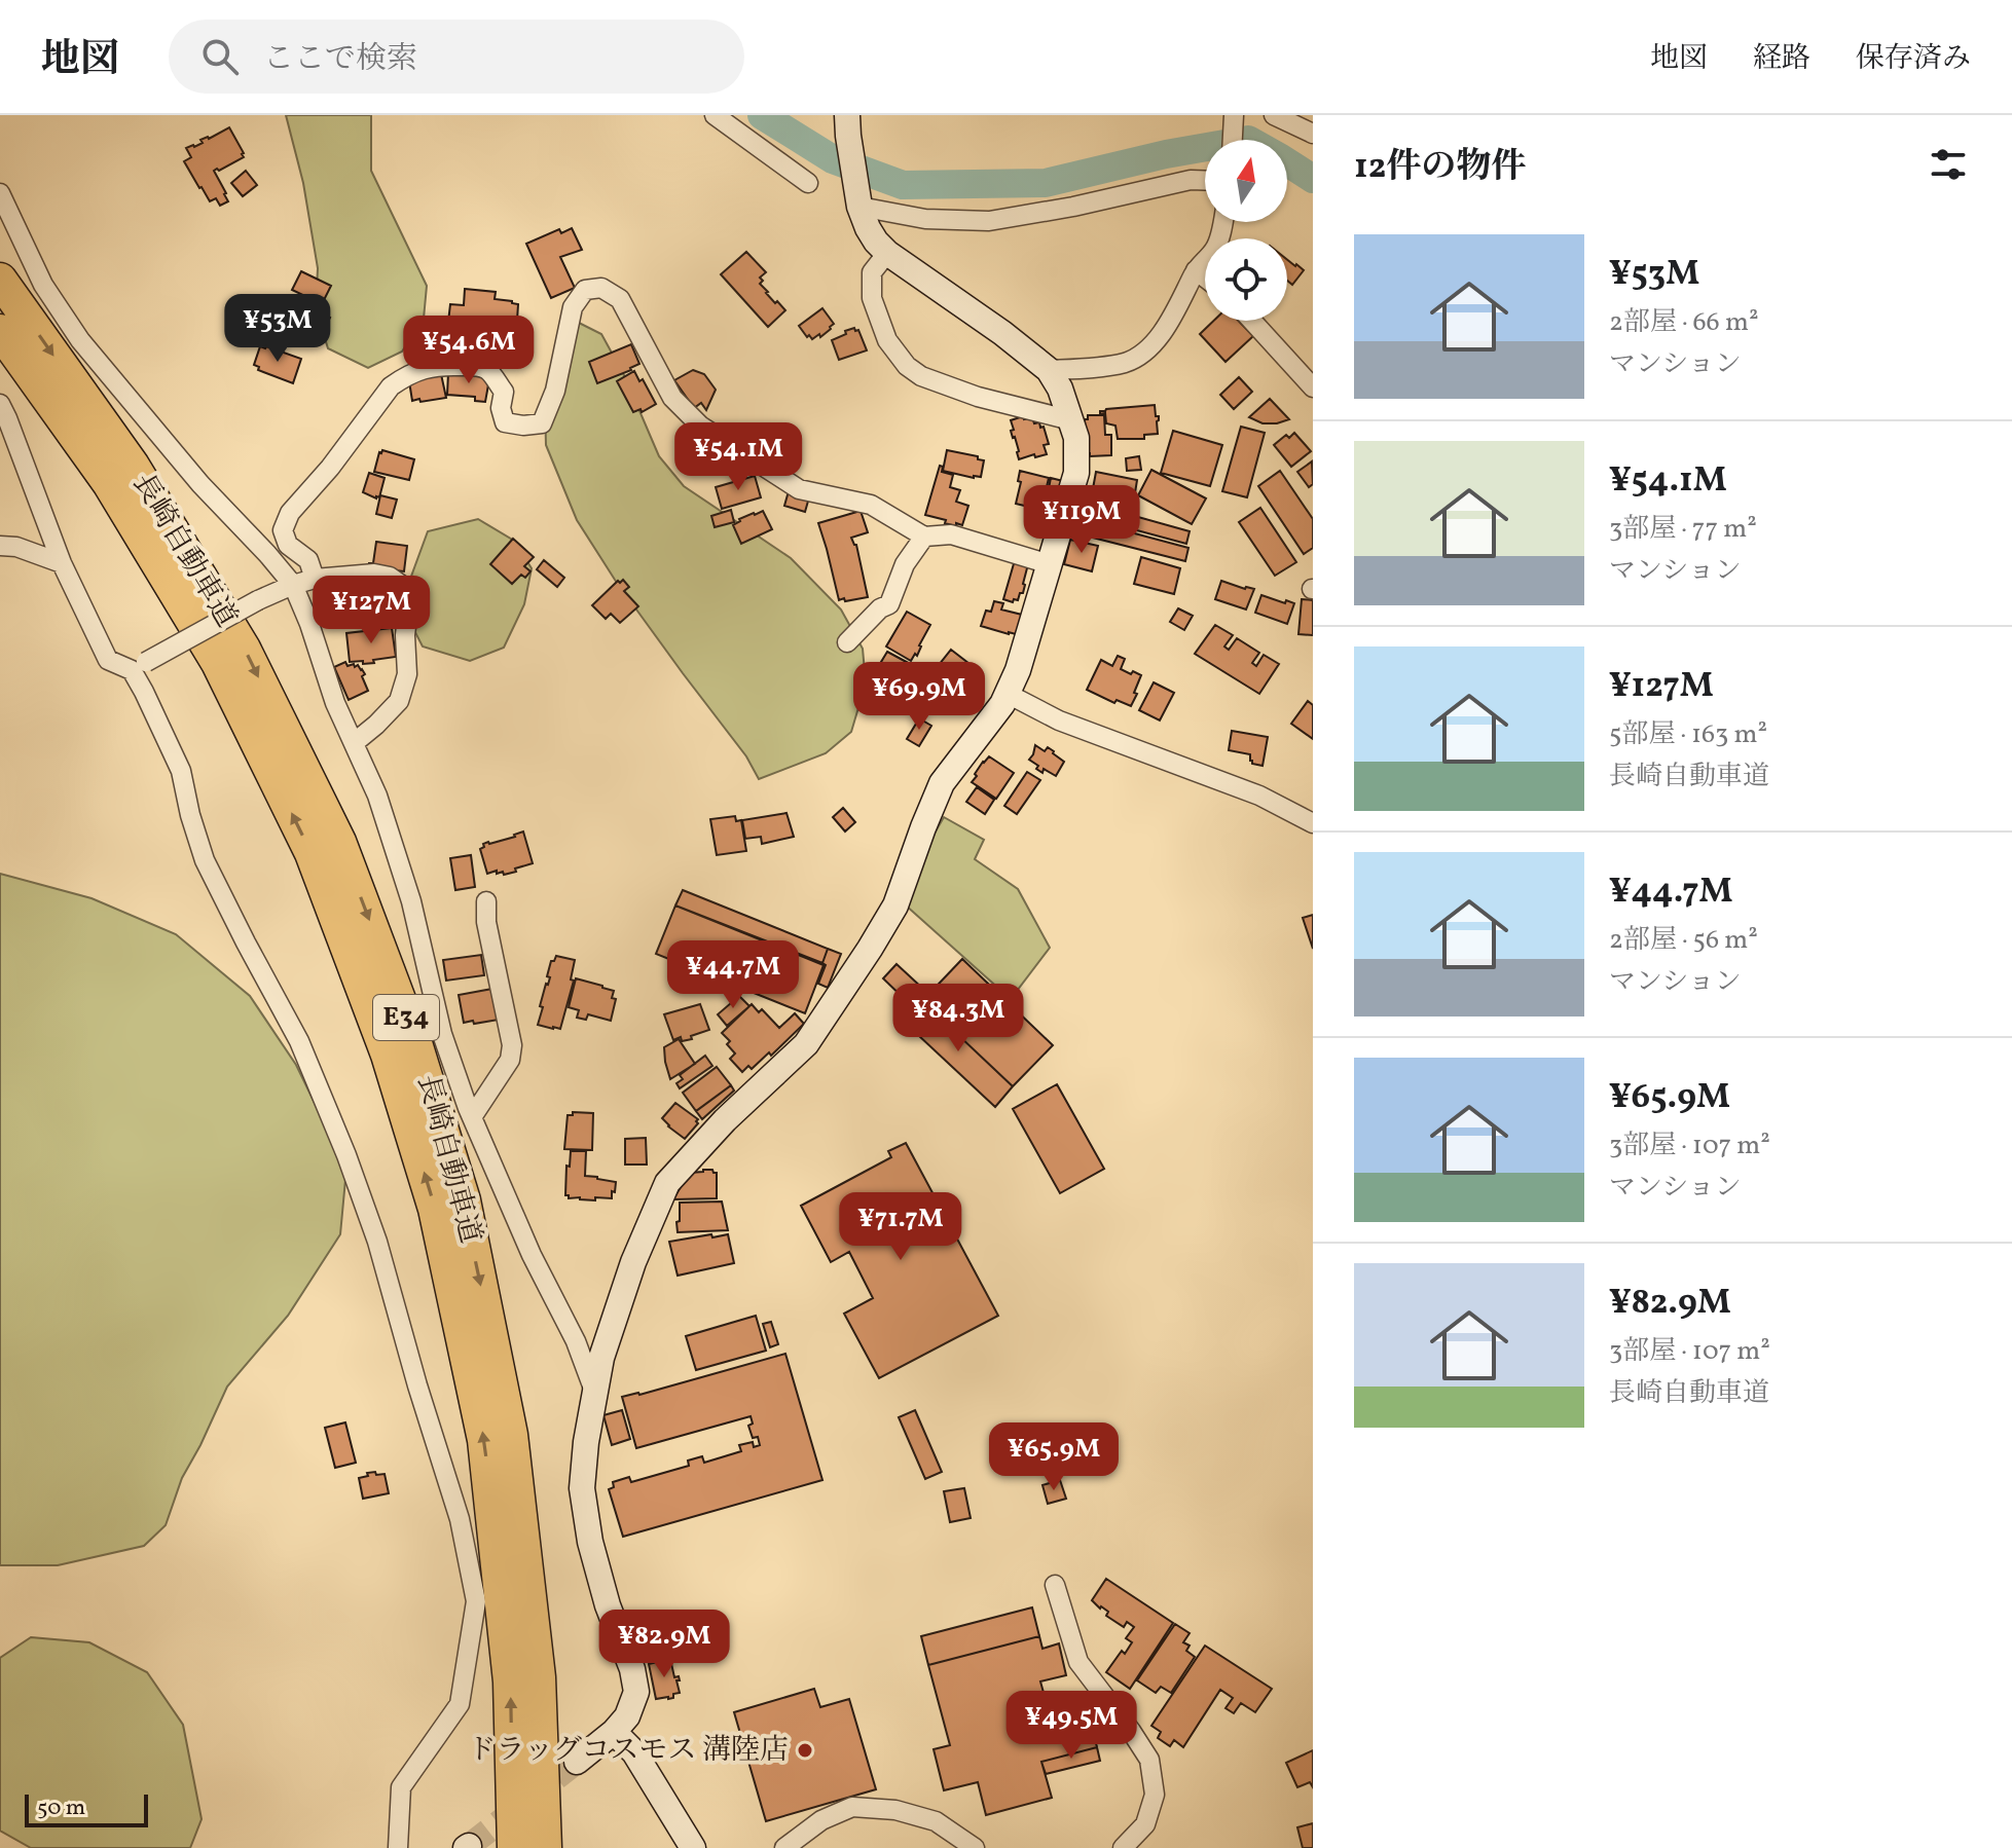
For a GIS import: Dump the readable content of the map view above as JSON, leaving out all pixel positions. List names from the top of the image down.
{
  "streets": {
    "highway": ["長崎自動車道", "E34"]
  },
  "places": ["ドラッグコスモス 溝陸店"],
  "scale_bar": "50 m",
  "north": "top",
  "page": {
    "header": "地図",
    "search": "ここで検索",
    "nav": ["地図", "経路", "保存済み"],
    "heading": "12件の物件",
    "list": [
      {
        "name": "¥53M",
        "note": "2部屋 · 66 m² · マンション"
      },
      {
        "name": "¥54.1M",
        "note": "3部屋 · 77 m² · マンション"
      },
      {
        "name": "¥127M",
        "note": "5部屋 · 163 m² · 長崎自動車道"
      },
      {
        "name": "¥44.7M",
        "note": "2部屋 · 56 m² · マンション"
      },
      {
        "name": "¥65.9M",
        "note": "3部屋 · 107 m² · マンション"
      },
      {
        "name": "¥82.9M",
        "note": "3部屋 · 107 m² · 長崎自動車道"
      }
    ],
    "price": [
      "¥53M",
      "¥54.6M",
      "¥54.1M",
      "¥119M",
      "¥127M",
      "¥69.9M",
      "¥44.7M",
      "¥84.3M",
      "¥71.7M",
      "¥65.9M",
      "¥82.9M",
      "¥49.5M"
    ],
    "scale": "50 m"
  }
}
